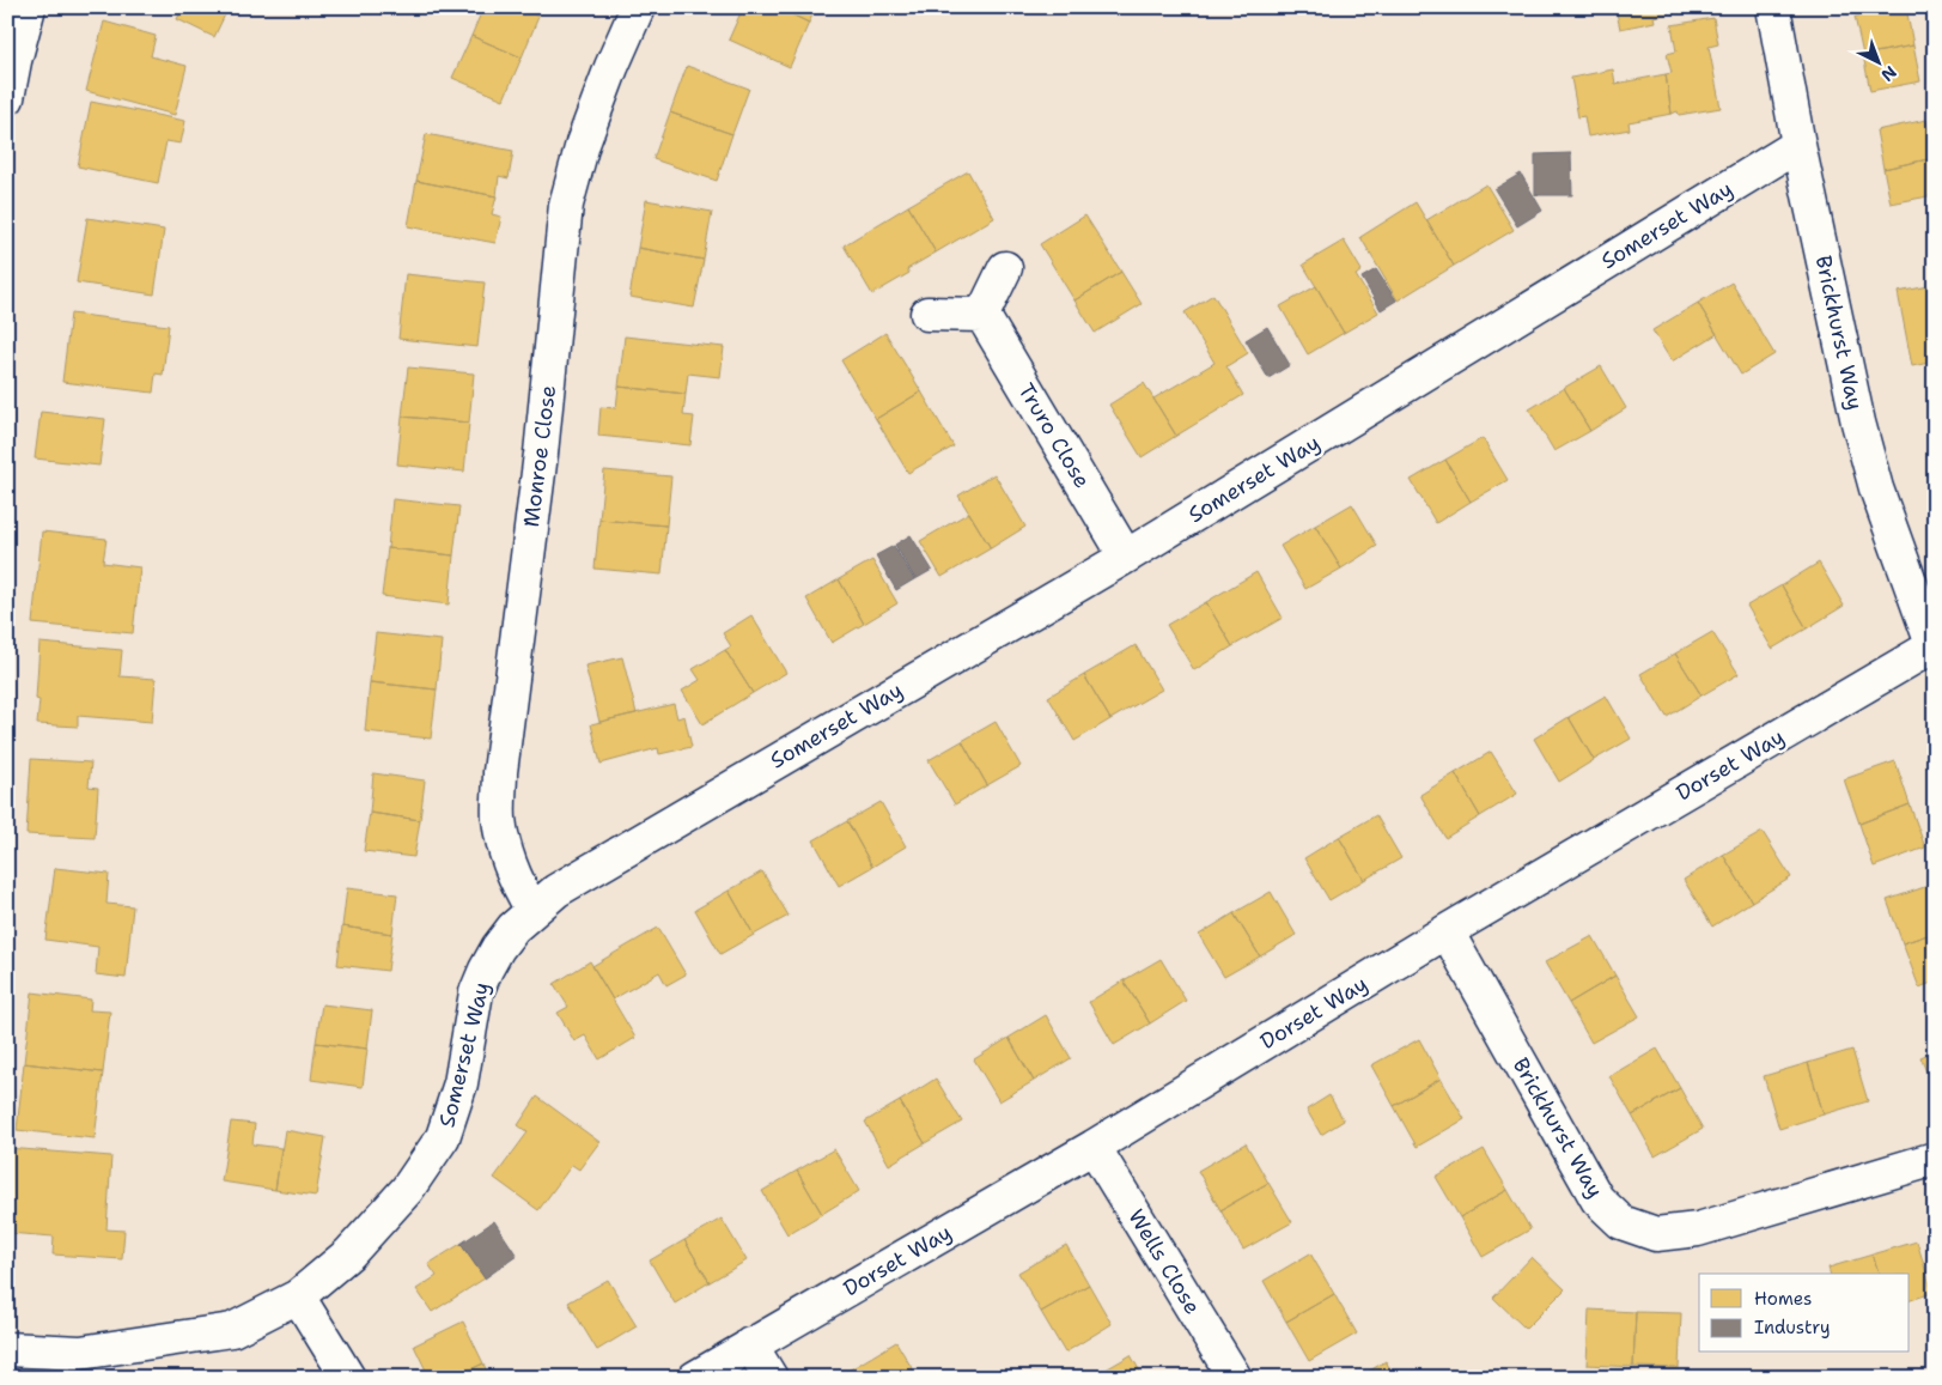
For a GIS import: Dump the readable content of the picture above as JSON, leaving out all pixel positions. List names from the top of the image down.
{
  "streets": {
    "street": [
      "Somerset Way",
      "Brickhurst Way",
      "Truro Close",
      "Monroe Close",
      "Dorset Way",
      "Wells Close"
    ]
  },
  "crossings": [
    ["Somerset Way", "Brickhurst Way"],
    ["Somerset Way", "Truro Close"],
    ["Somerset Way", "Monroe Close"],
    ["Brickhurst Way", "Dorset Way"],
    ["Dorset Way", "Wells Close"]
  ],
  "legend": ["Homes", "Industry"],
  "north": "bottom right"
}
